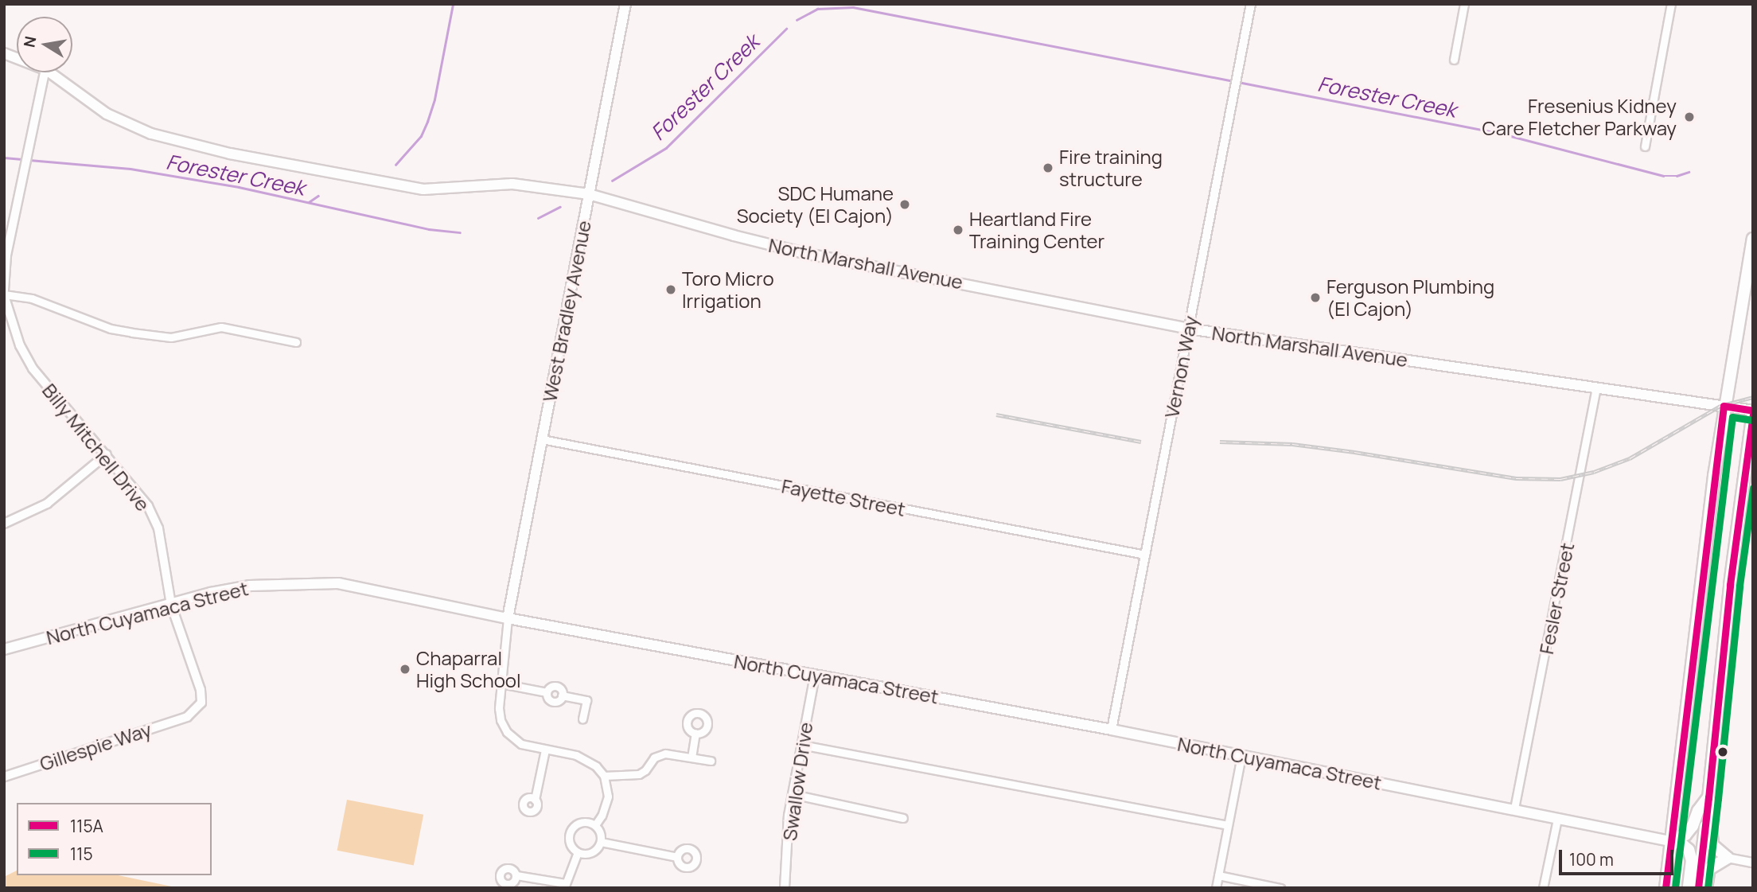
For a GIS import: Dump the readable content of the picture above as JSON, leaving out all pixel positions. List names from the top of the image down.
{
  "streets": {
    "main road": ["North Marshall Avenue", "West Bradley Avenue", "North Cuyamaca Street"],
    "street": [
      "Vernon Way",
      "Billy Mitchell Drive",
      "Fayette Street",
      "Fesler Street",
      "Gillespie Way",
      "Swallow Drive"
    ]
  },
  "crossings": [
    ["North Marshall Avenue", "West Bradley Avenue"],
    ["North Marshall Avenue", "Vernon Way"],
    ["North Marshall Avenue", "Fesler Street"],
    ["West Bradley Avenue", "Fayette Street"],
    ["West Bradley Avenue", "North Cuyamaca Street"],
    ["Vernon Way", "Fayette Street"],
    ["Vernon Way", "North Cuyamaca Street"],
    ["Billy Mitchell Drive", "North Cuyamaca Street"],
    ["Billy Mitchell Drive", "Gillespie Way"],
    ["Fesler Street", "North Cuyamaca Street"],
    ["North Cuyamaca Street", "Swallow Drive"]
  ],
  "water": ["Forester Creek"],
  "places": [
    "Fresenius Kidney Care Fletcher Parkway",
    "Fire training structure",
    "SDC Humane Society (El Cajon)",
    "Heartland Fire Training Center",
    "Toro Micro Irrigation",
    "Ferguson Plumbing (El Cajon)",
    "Chaparral High School"
  ],
  "lines": ["transit line 115A", "transit line 115"],
  "legend": ["115A", "115"],
  "scale_bar": "100 m",
  "north": "left"
}
